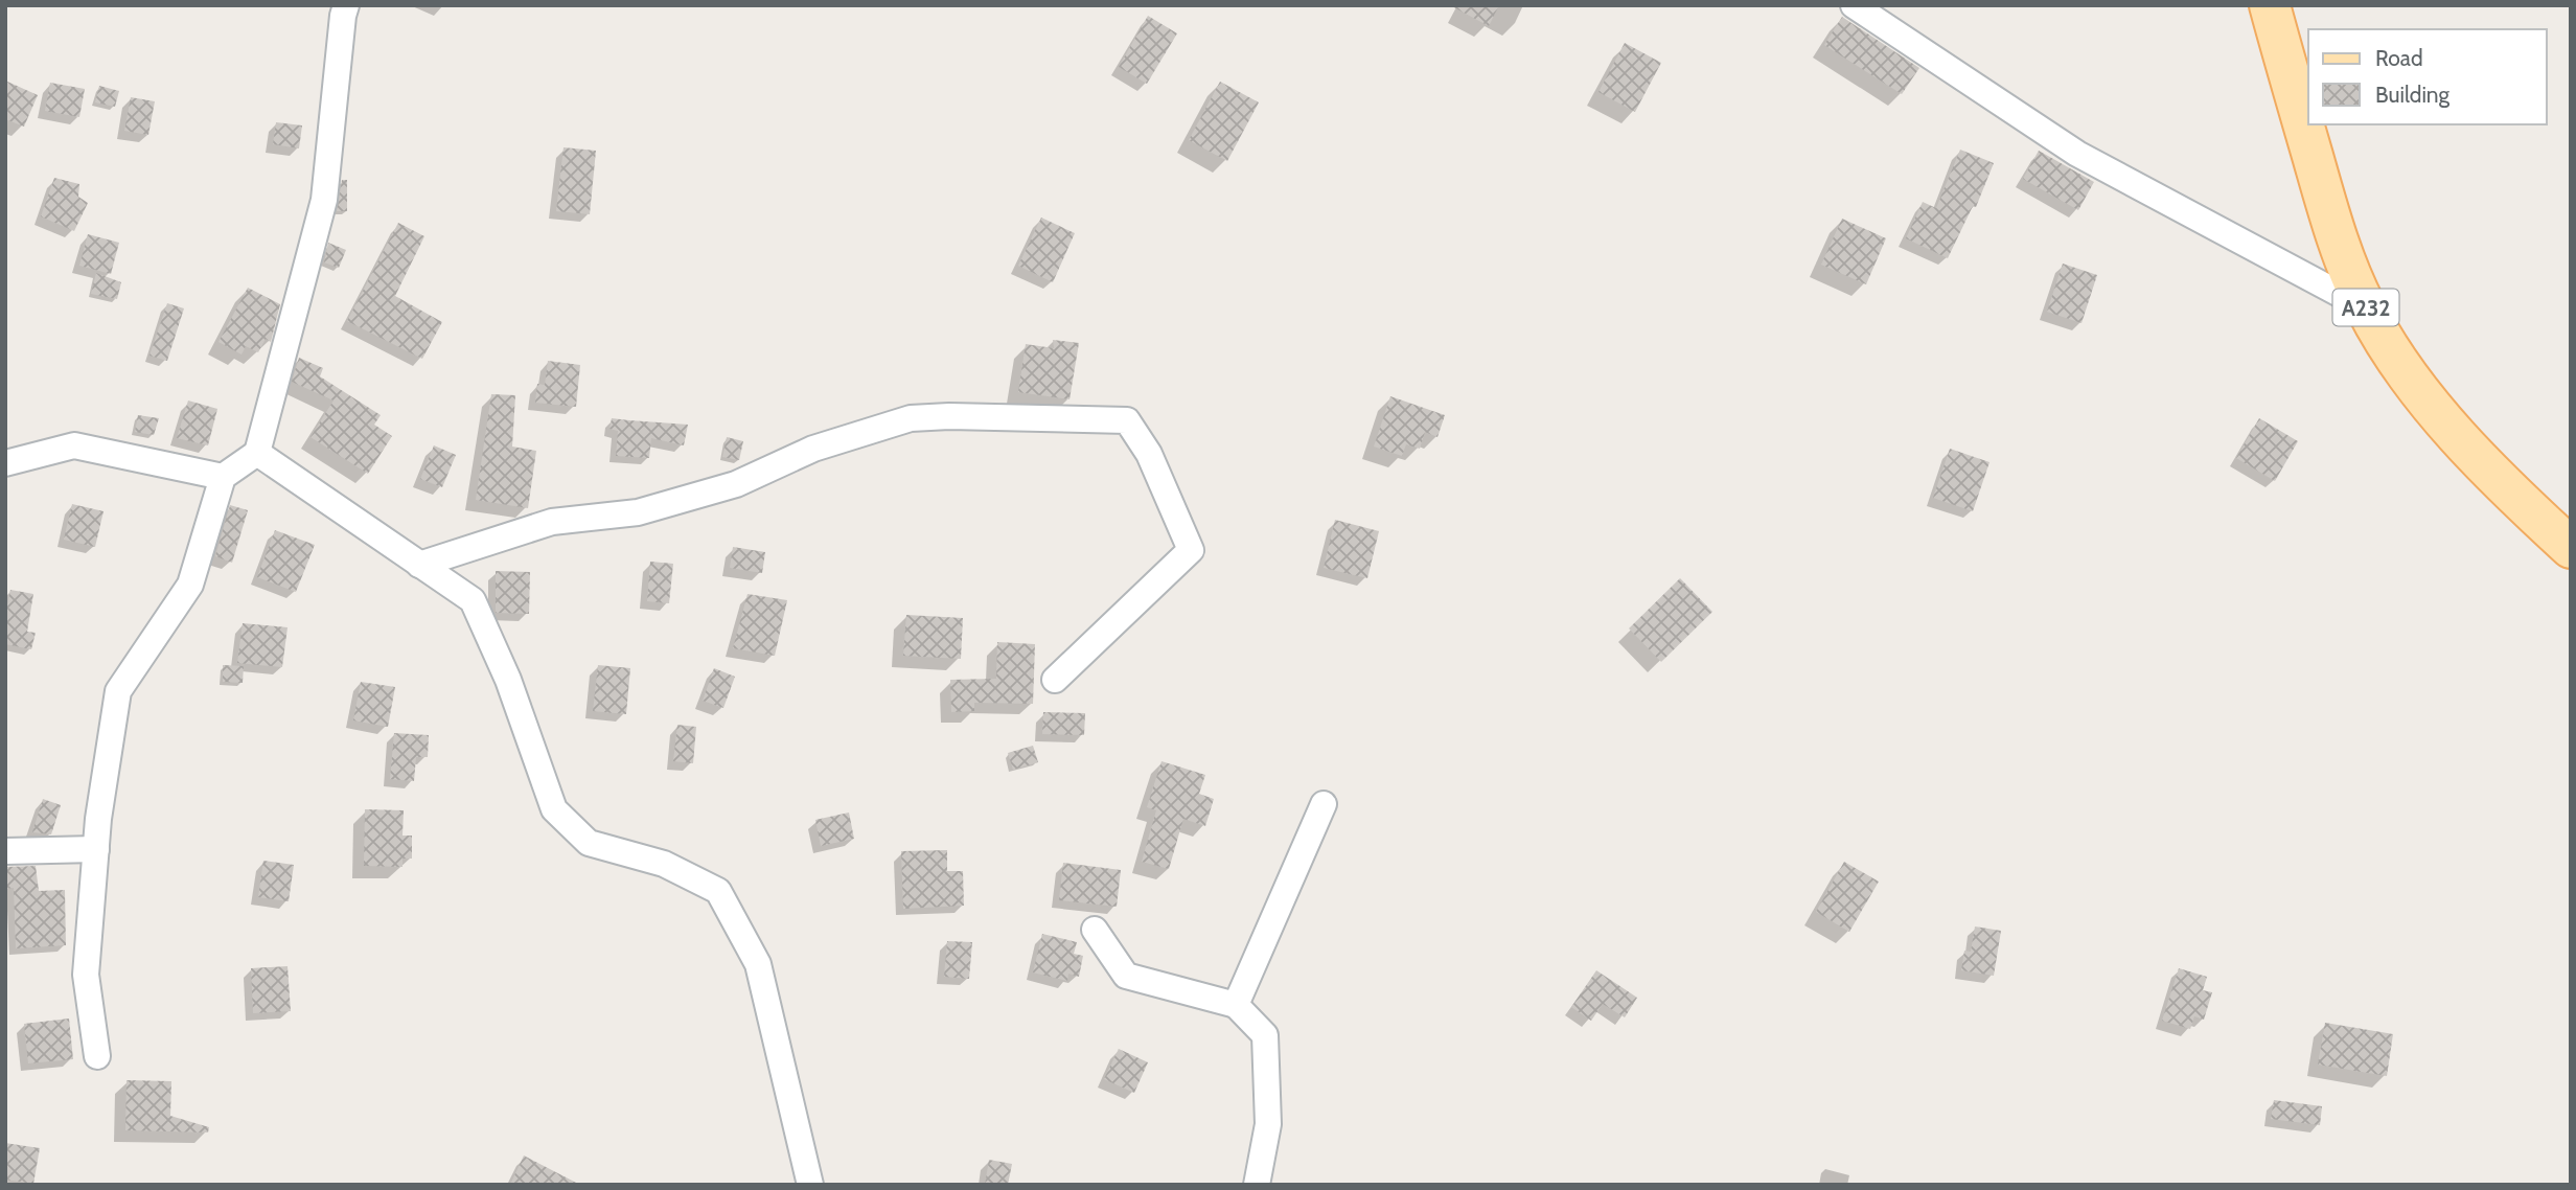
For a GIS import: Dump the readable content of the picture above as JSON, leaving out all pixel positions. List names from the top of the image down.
{
  "streets": {
    "main road": ["A232"]
  },
  "legend": ["Road", "Building"]
}
